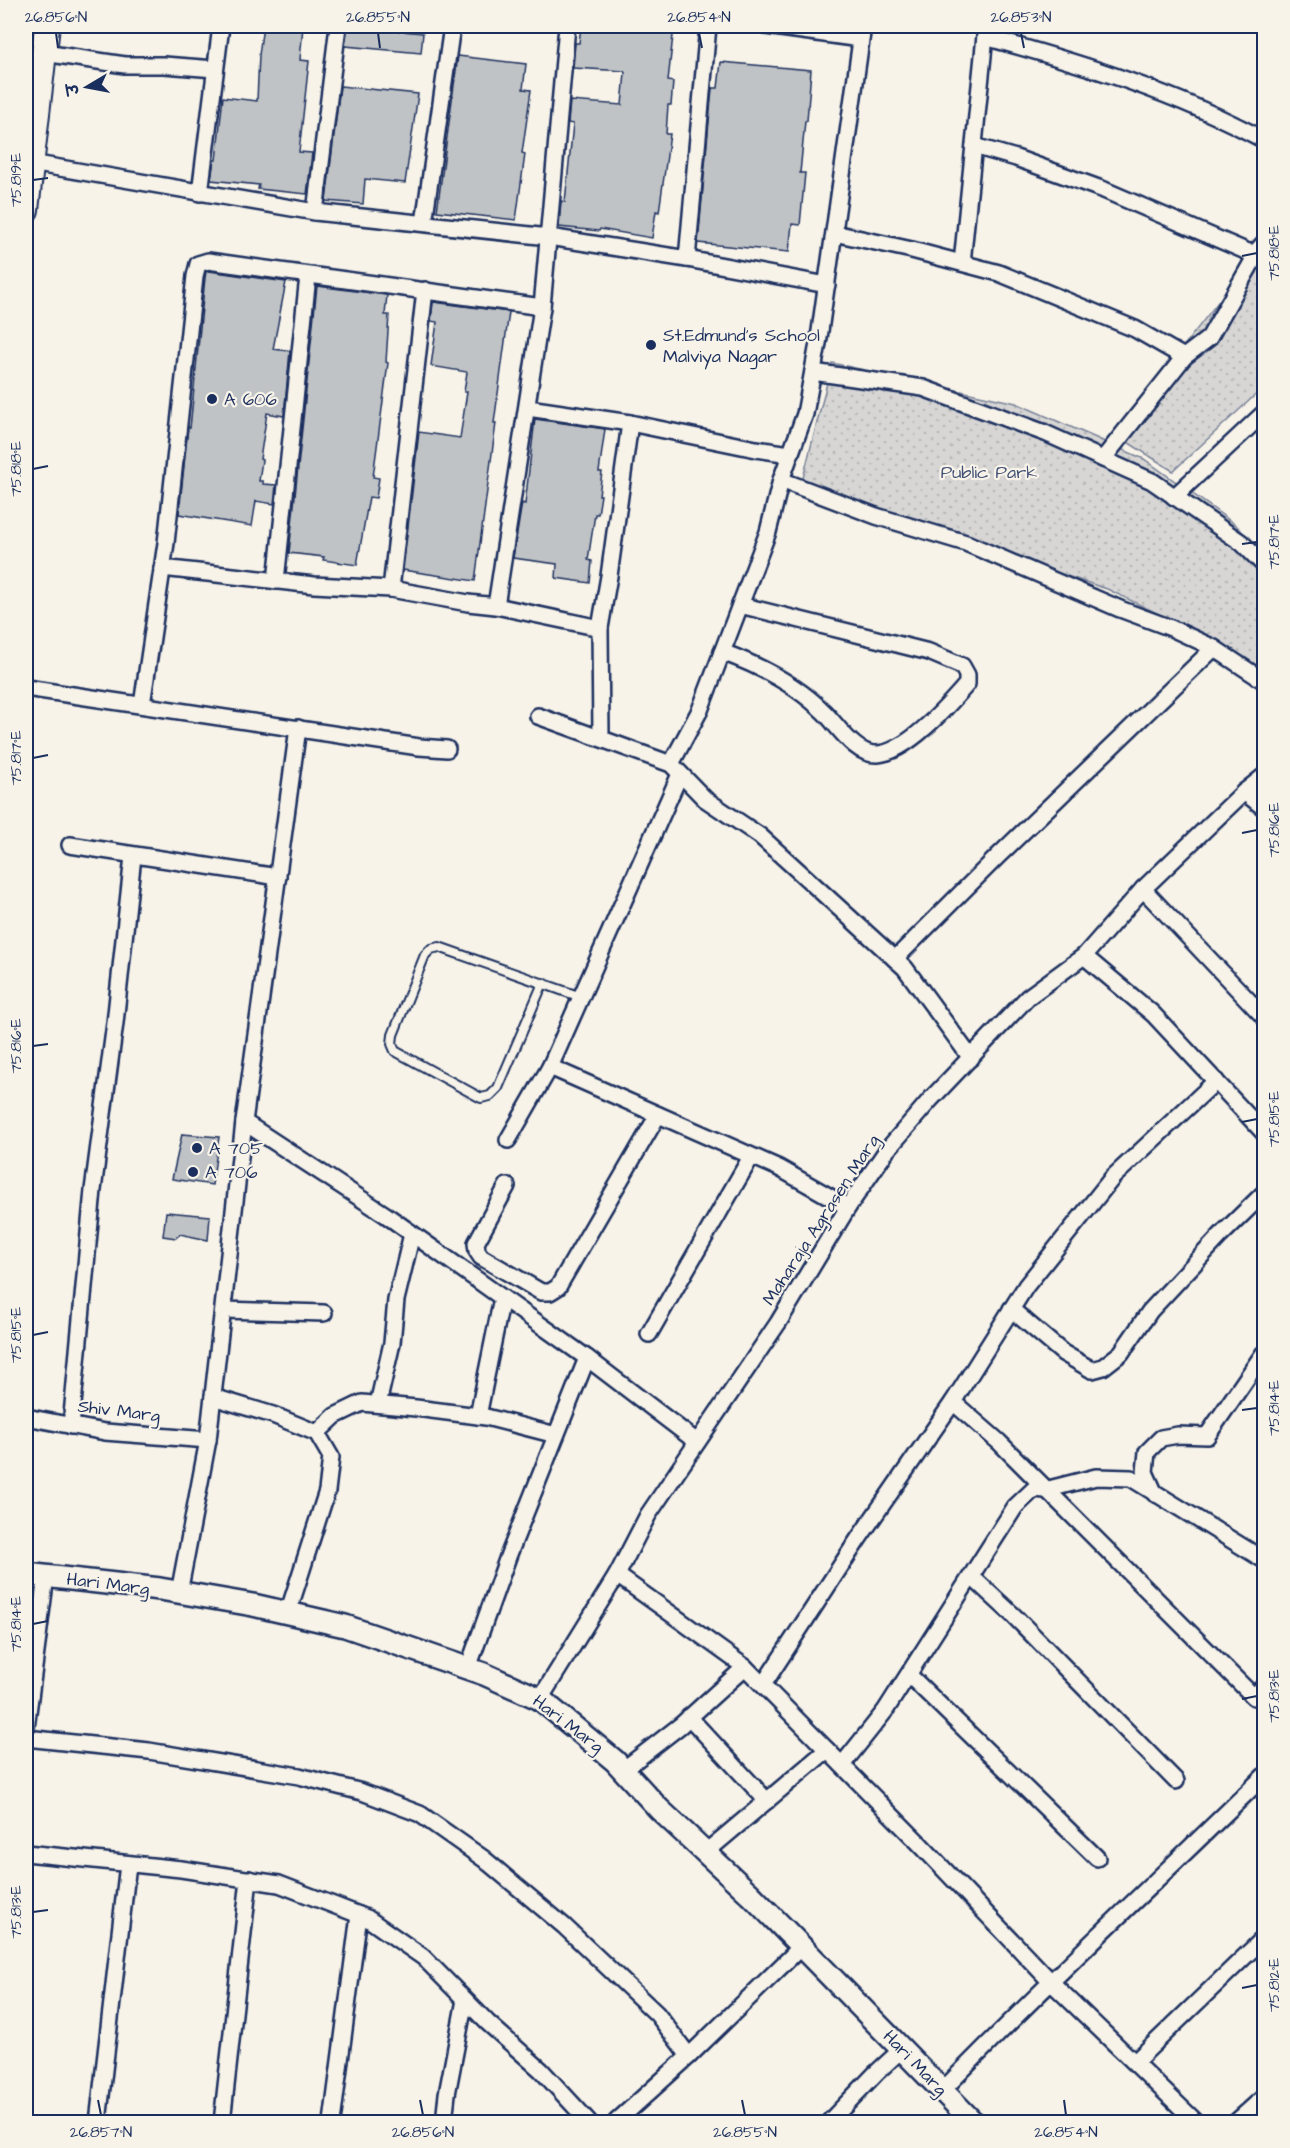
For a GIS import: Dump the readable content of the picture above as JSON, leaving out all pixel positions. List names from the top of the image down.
{
  "streets": {
    "street": ["Maharaja Agrasen Marg", "Shiv Marg", "Hari Marg"]
  },
  "crossings": [
    ["Maharaja Agrasen Marg", "Hari Marg"]
  ],
  "parks": ["Public Park"],
  "places": [
    "St.Edmund’s School Malviya Nagar",
    "A 606",
    "A 705",
    "A 706"
  ],
  "north": "left",
  "coordinates": [
    "26.856°N",
    "26.855°N",
    "26.854°N",
    "26.853°N",
    "75.819°E",
    "75.818°E",
    "75.817°E",
    "75.816°E",
    "75.815°E",
    "75.814°E",
    "75.813°E",
    "75.812°E",
    "26.857°N"
  ]
}
